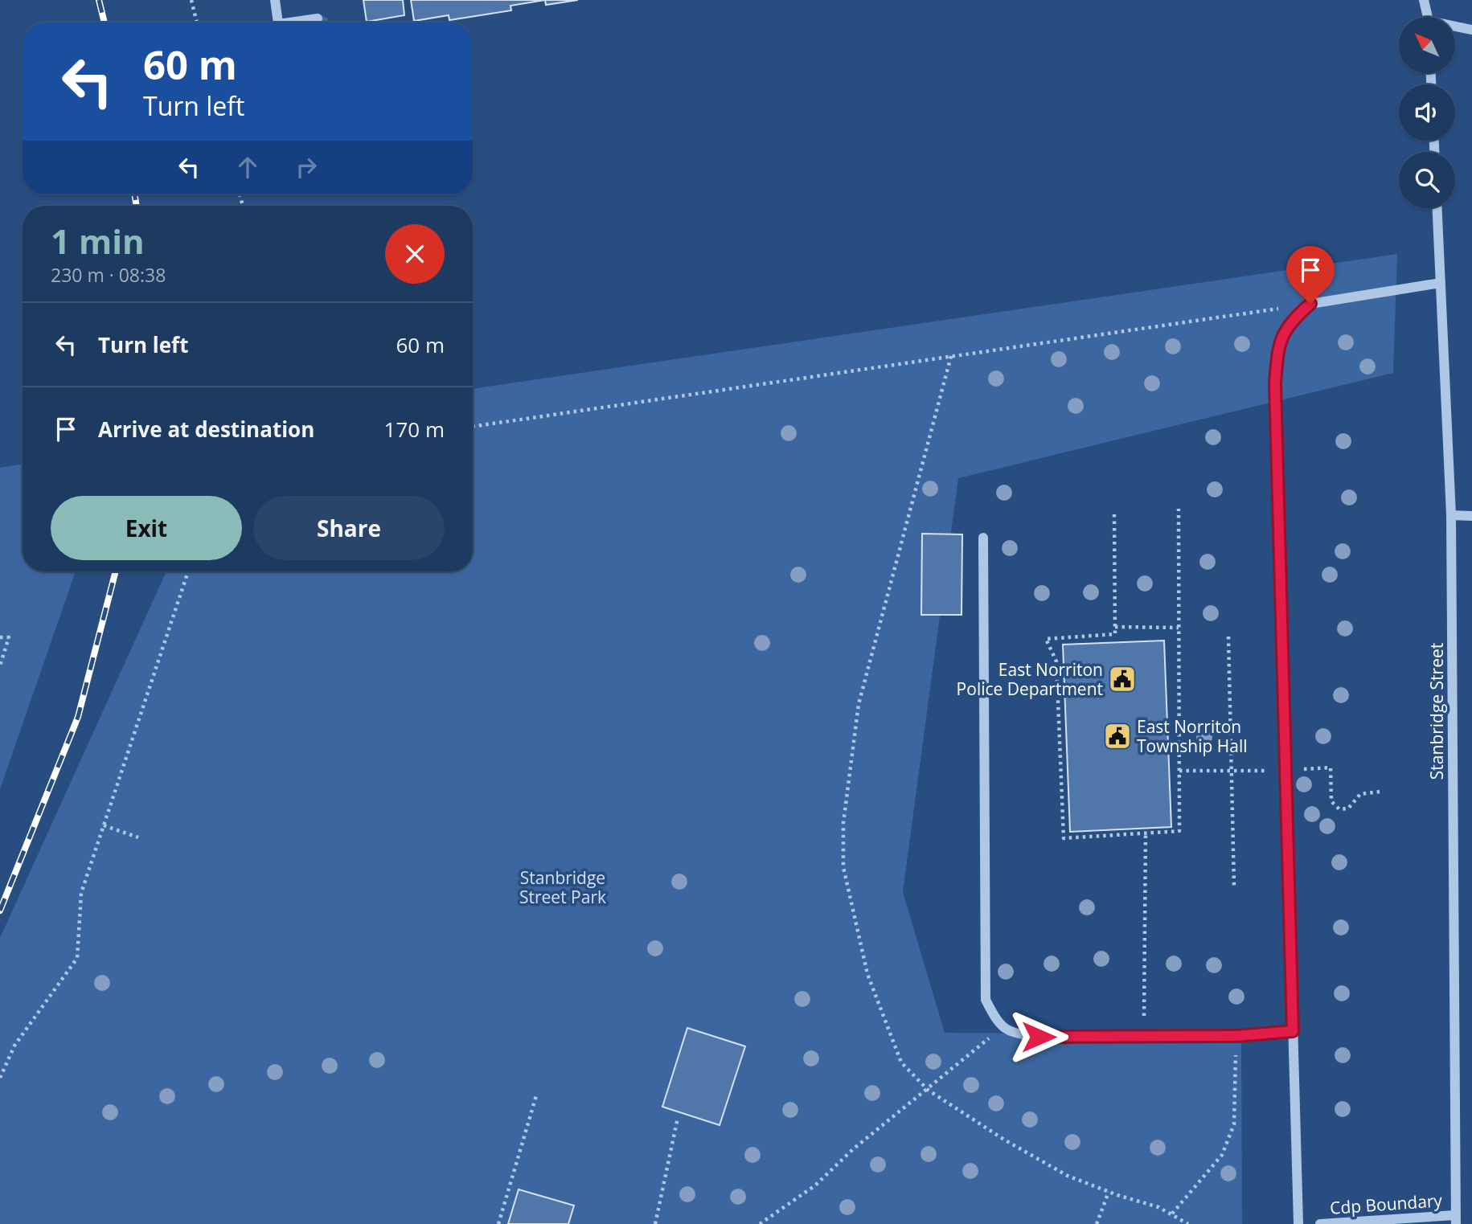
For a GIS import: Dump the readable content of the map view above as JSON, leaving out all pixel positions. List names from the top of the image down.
{
  "streets": {
    "street": ["Stanbridge Street", "Cdp Boundary"]
  },
  "crossings": [
    ["Stanbridge Street", "Cdp Boundary"]
  ],
  "parks": ["Stanbridge Street Park"],
  "places": {
    "public building": ["East Norriton Police Department", "East Norriton Township Hall"]
  },
  "north": "top left",
  "page": {
    "turn": ["60 m", "Turn left"],
    "heading": ["1 min", "230 m · 08:38"],
    "list": [
      {
        "name": "Turn left",
        "value": "60 m"
      },
      {
        "name": "Arrive at destination",
        "value": "170 m"
      }
    ],
    "buttons": ["Exit", "Share"]
  }
}
